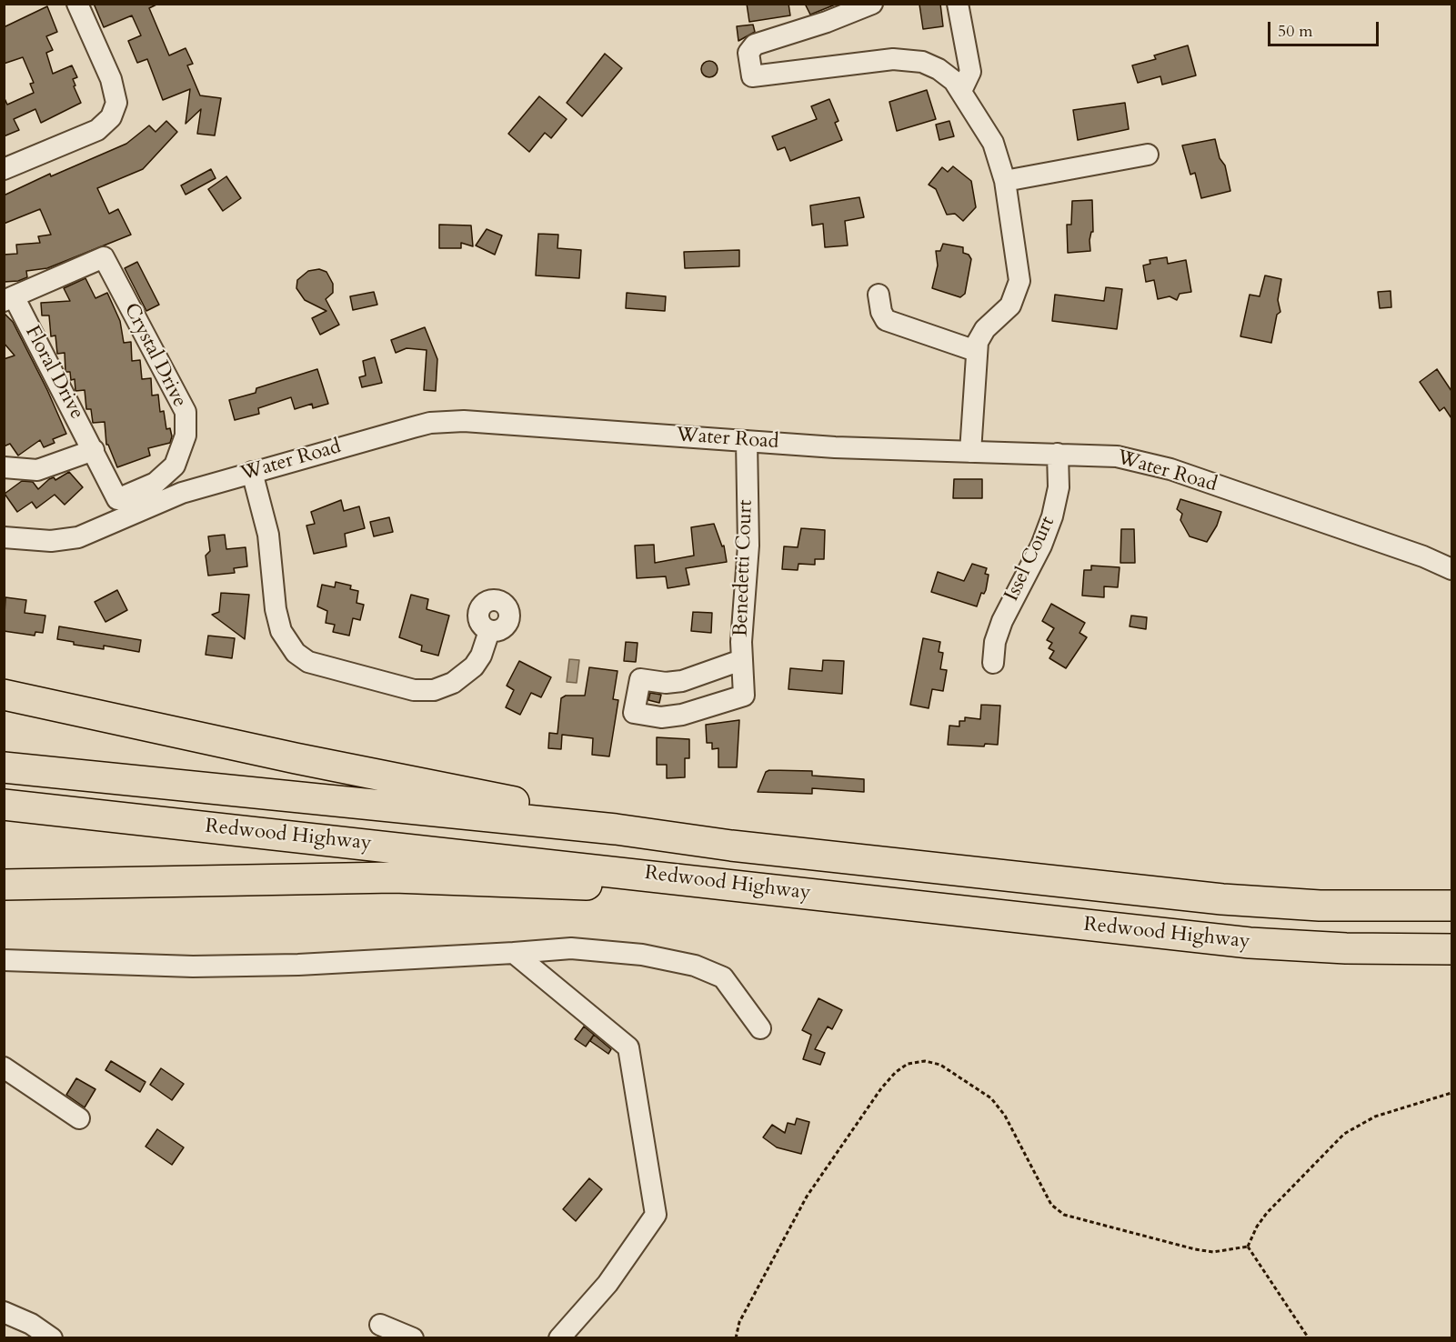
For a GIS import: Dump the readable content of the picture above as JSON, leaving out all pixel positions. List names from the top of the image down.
{
  "streets": {
    "highway": ["Redwood Highway"],
    "street": [
      "Crystal Drive",
      "Floral Drive",
      "Water Road",
      "Issel Court",
      "Benedetti Court"
    ]
  },
  "crossings": [
    ["Crystal Drive", "Floral Drive"],
    ["Water Road", "Issel Court"],
    ["Water Road", "Benedetti Court"]
  ],
  "scale_bar": "50 m"
}
